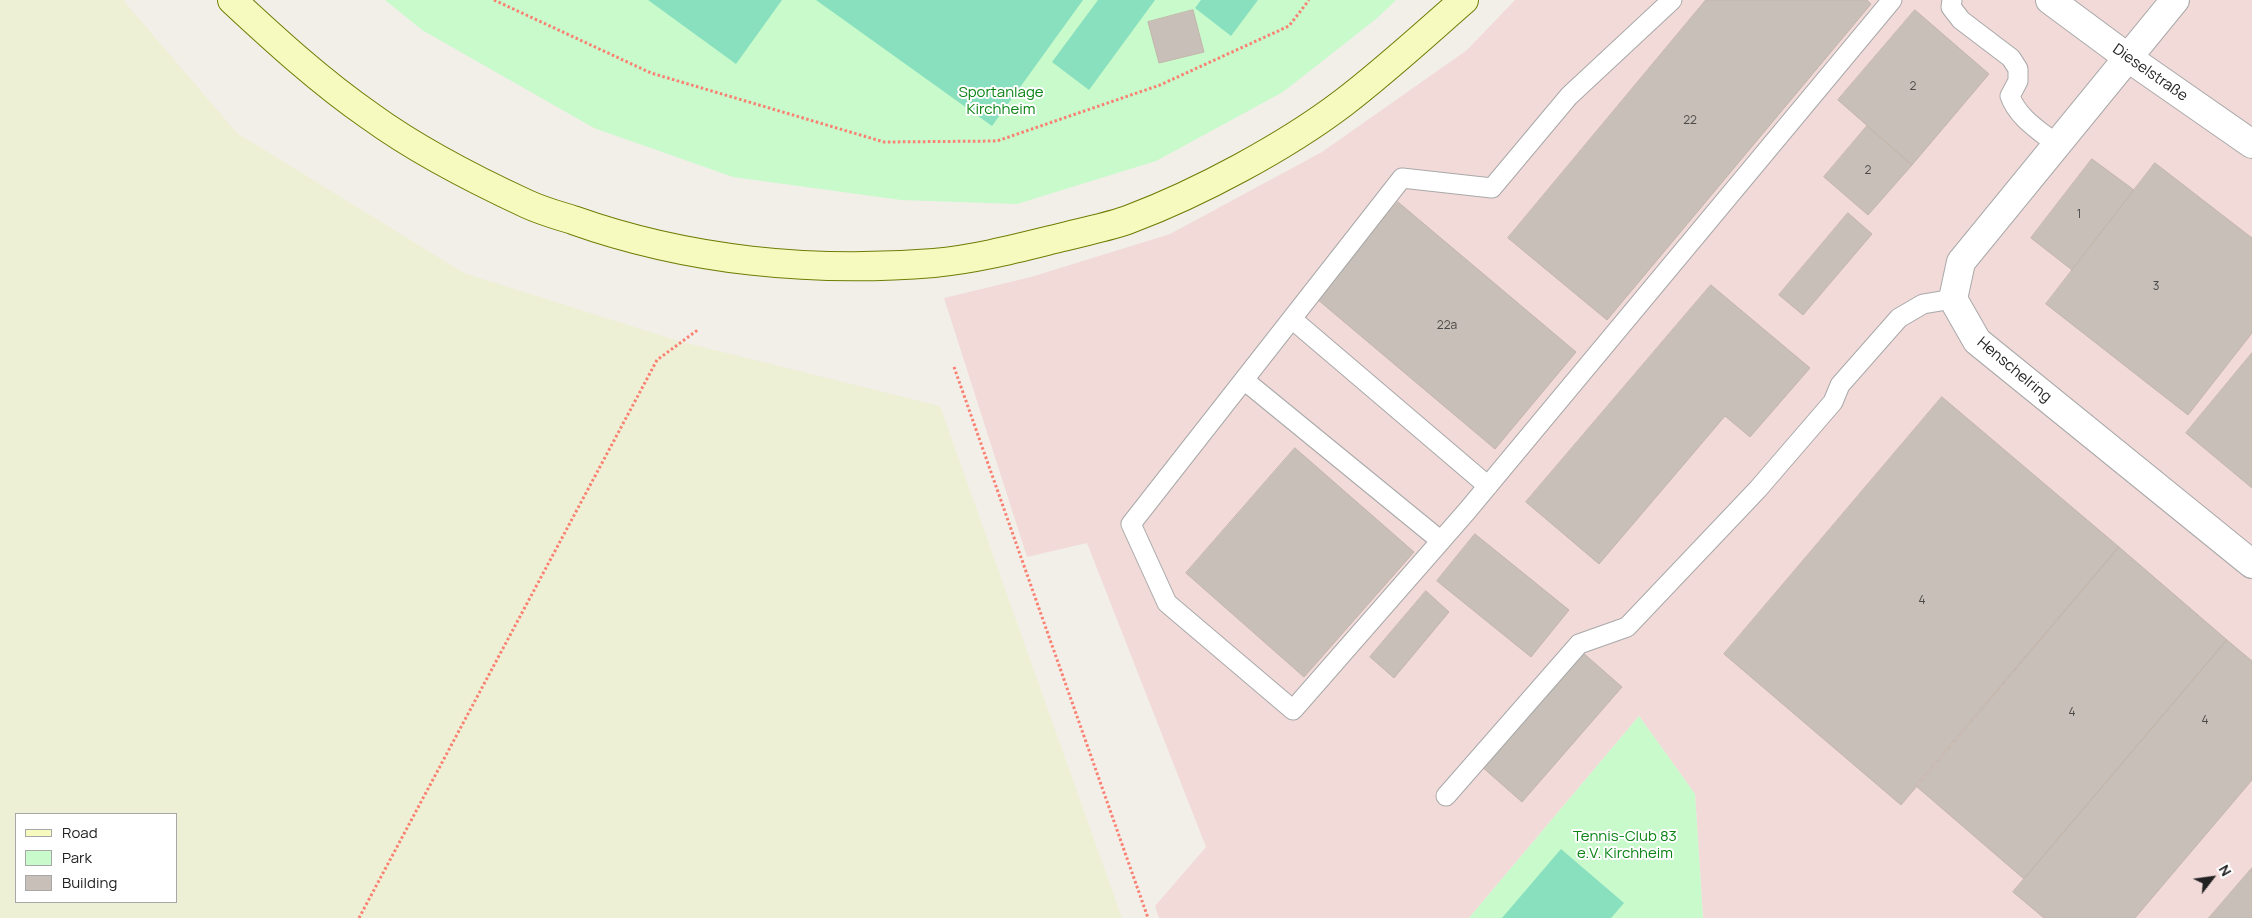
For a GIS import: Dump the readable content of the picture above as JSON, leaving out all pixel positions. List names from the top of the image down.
{
  "streets": {
    "street": ["Dieselstraße", "Henschelring"]
  },
  "parks": ["Sportanlage Kirchheim", "Tennis-Club 83 e.V. Kirchheim"],
  "house_numbers": [
    "2",
    "22",
    "2",
    "1",
    "3",
    "22a",
    "4",
    "4",
    "4"
  ],
  "legend": ["Road", "Park", "Building"],
  "north": "top right"
}
